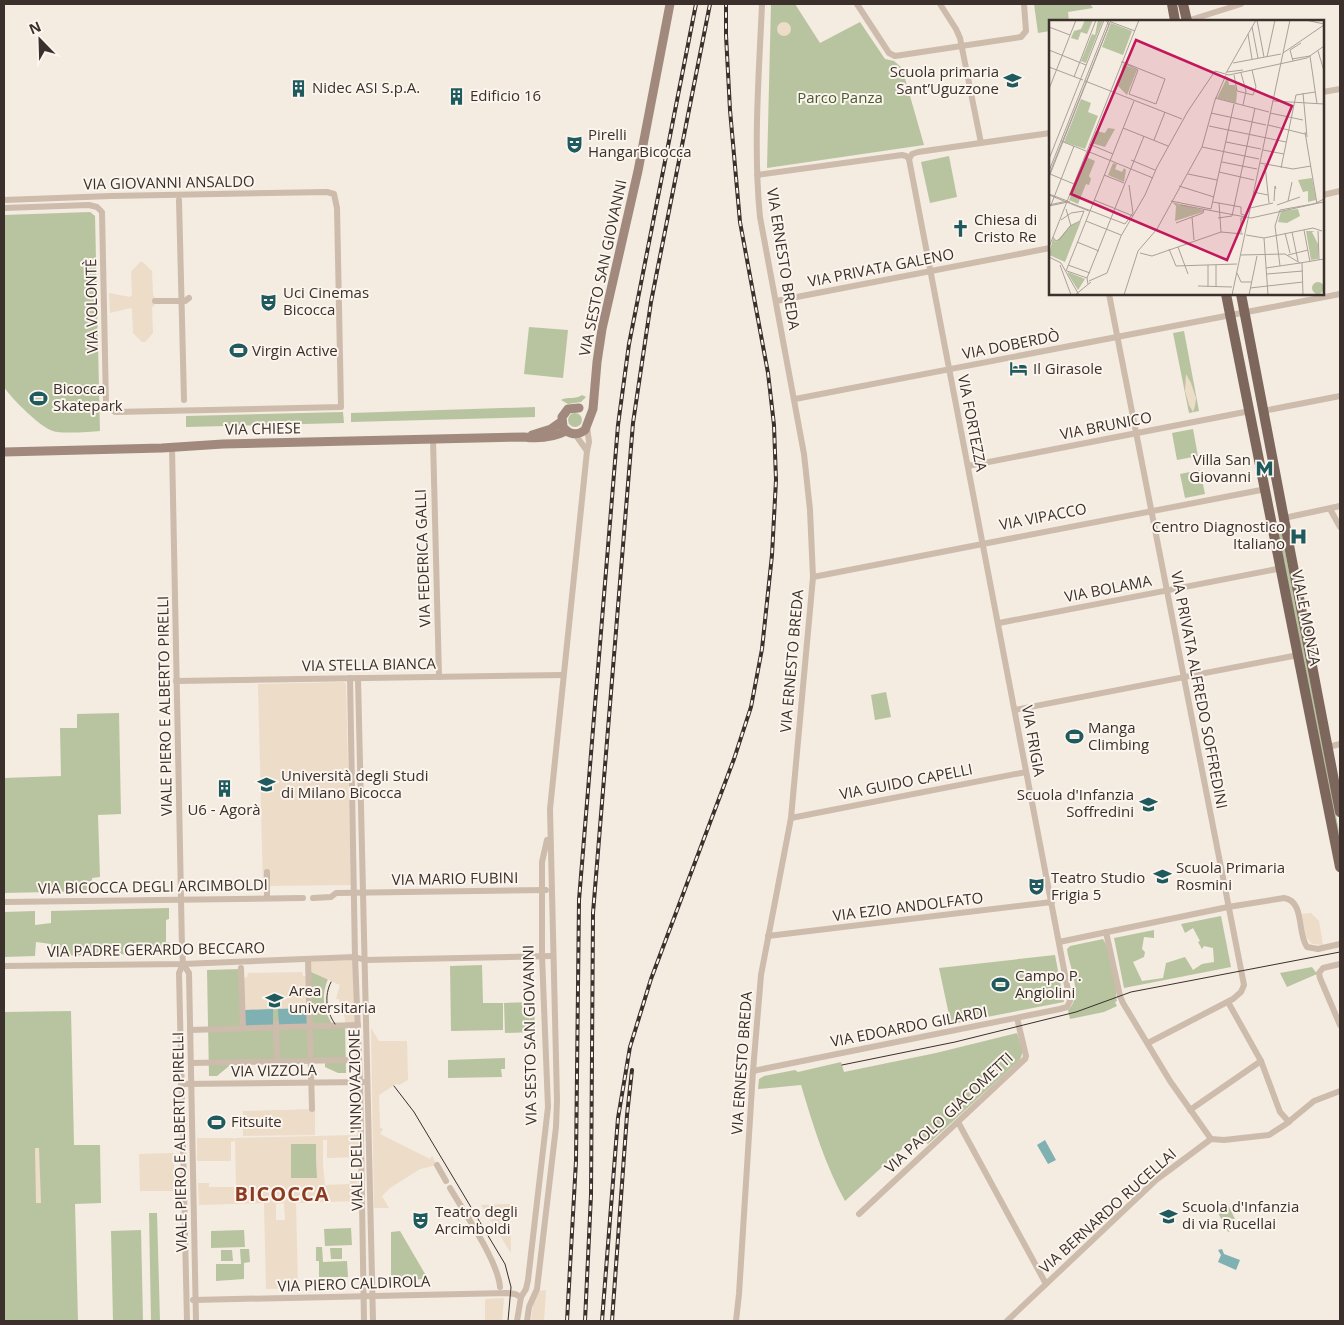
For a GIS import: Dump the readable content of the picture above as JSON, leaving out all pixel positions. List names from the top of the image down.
{
  "streets": {
    "main road": ["VIA VIPACCO", "VIALE MONZA"],
    "street": [
      "VIA GIOVANNI ANSALDO",
      "VIA ERNESTO BREDA",
      "VIA SESTO SAN GIOVANNI",
      "VIA PRIVATA GALENO",
      "VIA VOLONTÈ",
      "VIA DOBERDÒ",
      "VIA FORTEZZA",
      "VIA BRUNICO",
      "VIA CHIESE",
      "VIA FEDERICA GALLI",
      "VIA BOLAMA",
      "VIA STELLA BIANCA",
      "VIA PRIVATA ALFREDO SOFFREDINI",
      "VIALE PIERO E ALBERTO PIRELLI",
      "VIA FRIGIA",
      "VIA GUIDO CAPELLI",
      "VIA MARIO FUBINI",
      "VIA BICOCCA DEGLI ARCIMBOLDI",
      "VIA EZIO ANDOLFATO",
      "VIA PADRE GERARDO BECCARO",
      "VIA EDOARDO GILARDI",
      "VIA VIZZOLA",
      "VIA PAOLO GIACOMETTI",
      "VIALE DELL'INNOVAZIONE",
      "VIA BERNARDO RUCELLAI",
      "VIA PIERO CALDIROLA"
    ]
  },
  "crossings": [
    ["VIA GIOVANNI ANSALDO", "VIA VOLONTÈ"],
    ["VIA GIOVANNI ANSALDO", "VIA CHIESE"],
    ["VIA ERNESTO BREDA", "VIA PRIVATA GALENO"],
    ["VIA ERNESTO BREDA", "VIA DOBERDÒ"],
    ["VIA ERNESTO BREDA", "VIA VIPACCO"],
    ["VIA ERNESTO BREDA", "VIA GUIDO CAPELLI"],
    ["VIA ERNESTO BREDA", "VIA EZIO ANDOLFATO"],
    ["VIA ERNESTO BREDA", "VIA EDOARDO GILARDI"],
    ["VIA SESTO SAN GIOVANNI", "VIA CHIESE"],
    ["VIA SESTO SAN GIOVANNI", "VIA STELLA BIANCA"],
    ["VIA SESTO SAN GIOVANNI", "VIA MARIO FUBINI"],
    ["VIA SESTO SAN GIOVANNI", "VIA PADRE GERARDO BECCARO"],
    ["VIA SESTO SAN GIOVANNI", "VIA PIERO CALDIROLA"],
    ["VIA PRIVATA GALENO", "VIA FORTEZZA"],
    ["VIA VOLONTÈ", "VIA CHIESE"],
    ["VIA DOBERDÒ", "VIA FORTEZZA"],
    ["VIA DOBERDÒ", "VIALE MONZA"],
    ["VIA DOBERDÒ", "VIA PRIVATA ALFREDO SOFFREDINI"],
    ["VIA FORTEZZA", "VIA BRUNICO"],
    ["VIA FORTEZZA", "VIA VIPACCO"],
    ["VIA FORTEZZA", "VIA FRIGIA"],
    ["VIA BRUNICO", "VIALE MONZA"],
    ["VIA BRUNICO", "VIA PRIVATA ALFREDO SOFFREDINI"],
    ["VIA CHIESE", "VIA FEDERICA GALLI"],
    ["VIA CHIESE", "VIALE PIERO E ALBERTO PIRELLI"],
    ["VIA VIPACCO", "VIALE MONZA"],
    ["VIA VIPACCO", "VIA PRIVATA ALFREDO SOFFREDINI"],
    ["VIA VIPACCO", "VIA FRIGIA"],
    ["VIA FEDERICA GALLI", "VIA STELLA BIANCA"],
    ["VIA BOLAMA", "VIALE MONZA"],
    ["VIA BOLAMA", "VIA PRIVATA ALFREDO SOFFREDINI"],
    ["VIA BOLAMA", "VIA FRIGIA"],
    ["VIA STELLA BIANCA", "VIALE PIERO E ALBERTO PIRELLI"],
    ["VIA STELLA BIANCA", "VIALE DELL'INNOVAZIONE"],
    ["VIALE PIERO E ALBERTO PIRELLI", "VIA BICOCCA DEGLI ARCIMBOLDI"],
    ["VIALE PIERO E ALBERTO PIRELLI", "VIA PADRE GERARDO BECCARO"],
    ["VIALE PIERO E ALBERTO PIRELLI", "VIA VIZZOLA"],
    ["VIALE PIERO E ALBERTO PIRELLI", "VIALE DELL'INNOVAZIONE"],
    ["VIALE PIERO E ALBERTO PIRELLI", "VIA PIERO CALDIROLA"],
    ["VIA FRIGIA", "VIA GUIDO CAPELLI"],
    ["VIA FRIGIA", "VIA EZIO ANDOLFATO"],
    ["VIA FRIGIA", "VIA EDOARDO GILARDI"],
    ["VIA MARIO FUBINI", "VIALE DELL'INNOVAZIONE"],
    ["VIA PADRE GERARDO BECCARO", "VIALE DELL'INNOVAZIONE"],
    ["VIA EDOARDO GILARDI", "VIA PAOLO GIACOMETTI"],
    ["VIA VIZZOLA", "VIALE DELL'INNOVAZIONE"],
    ["VIALE DELL'INNOVAZIONE", "VIA PIERO CALDIROLA"]
  ],
  "districts": ["BICOCCA"],
  "parks": ["Parco Panza"],
  "places": {
    "school or university": [
      "Scuola primaria Sant’Uguzzone",
      "Università degli Studi di Milano Bicocca",
      "Scuola d'Infanzia Soffredini",
      "Scuola Primaria Rosmini",
      "Area universitaria",
      "Scuola d'Infanzia di via Rucellai"
    ],
    "building": ["Nidec ASI S.p.A.", "Edificio 16", "U6 - Agorà"],
    "theatre": [
      "Pirelli HangarBicocca",
      "Uci Cinemas Bicocca",
      "Teatro Studio Frigia 5",
      "Teatro degli Arcimboldi"
    ],
    "church": ["Chiesa di Cristo Re"],
    "sports": [
      "Virgin Active",
      "Bicocca Skatepark",
      "Manga Climbing",
      "Campo P. Angiolini",
      "Fitsuite"
    ],
    "hotel": ["Il Girasole"],
    "metro station": ["Villa San Giovanni"],
    "hospital": ["Centro Diagnostico Italiano"]
  },
  "north": "top left"
}
